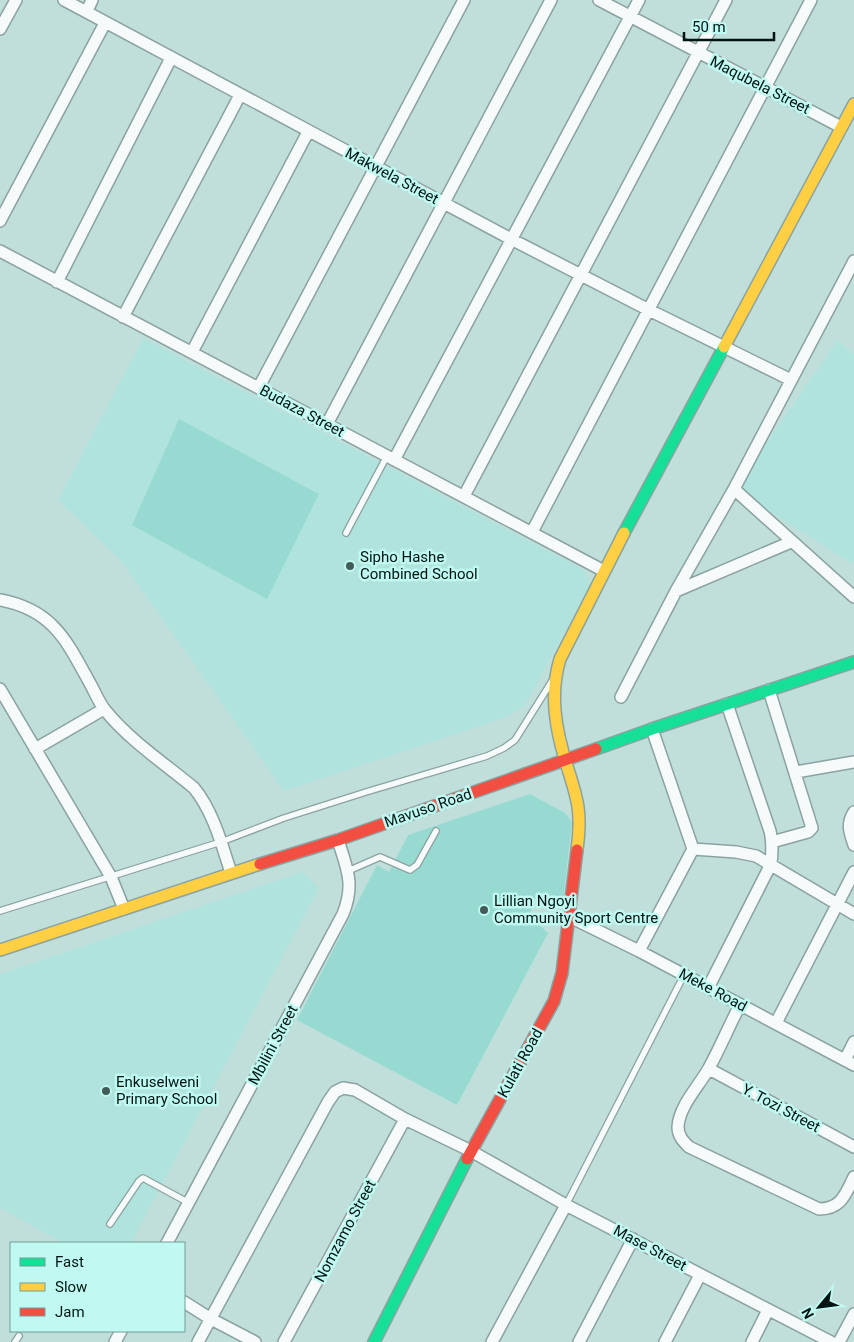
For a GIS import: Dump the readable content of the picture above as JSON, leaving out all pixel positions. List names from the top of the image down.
{
  "streets": {
    "street": [
      "Maqubela Street",
      "Makwela Street",
      "Budaza Street",
      "Mavuso Road",
      "Meke Road",
      "Mbilini Street",
      "Kulati Road",
      "Y. Tozi Street",
      "Nomzamo Street",
      "Mase Street"
    ]
  },
  "crossings": [
    ["Mavuso Road", "Mbilini Street"],
    ["Mavuso Road", "Kulati Road"],
    ["Meke Road", "Kulati Road"],
    ["Kulati Road", "Mase Street"],
    ["Nomzamo Street", "Mase Street"]
  ],
  "places": ["Sipho Hashe Combined School", "Lillian Ngoyi Community Sport Centre", "Enkuselweni Primary School"],
  "legend": ["Fast", "Slow", "Jam"],
  "scale_bar": "50 m",
  "north": "bottom left"
}
